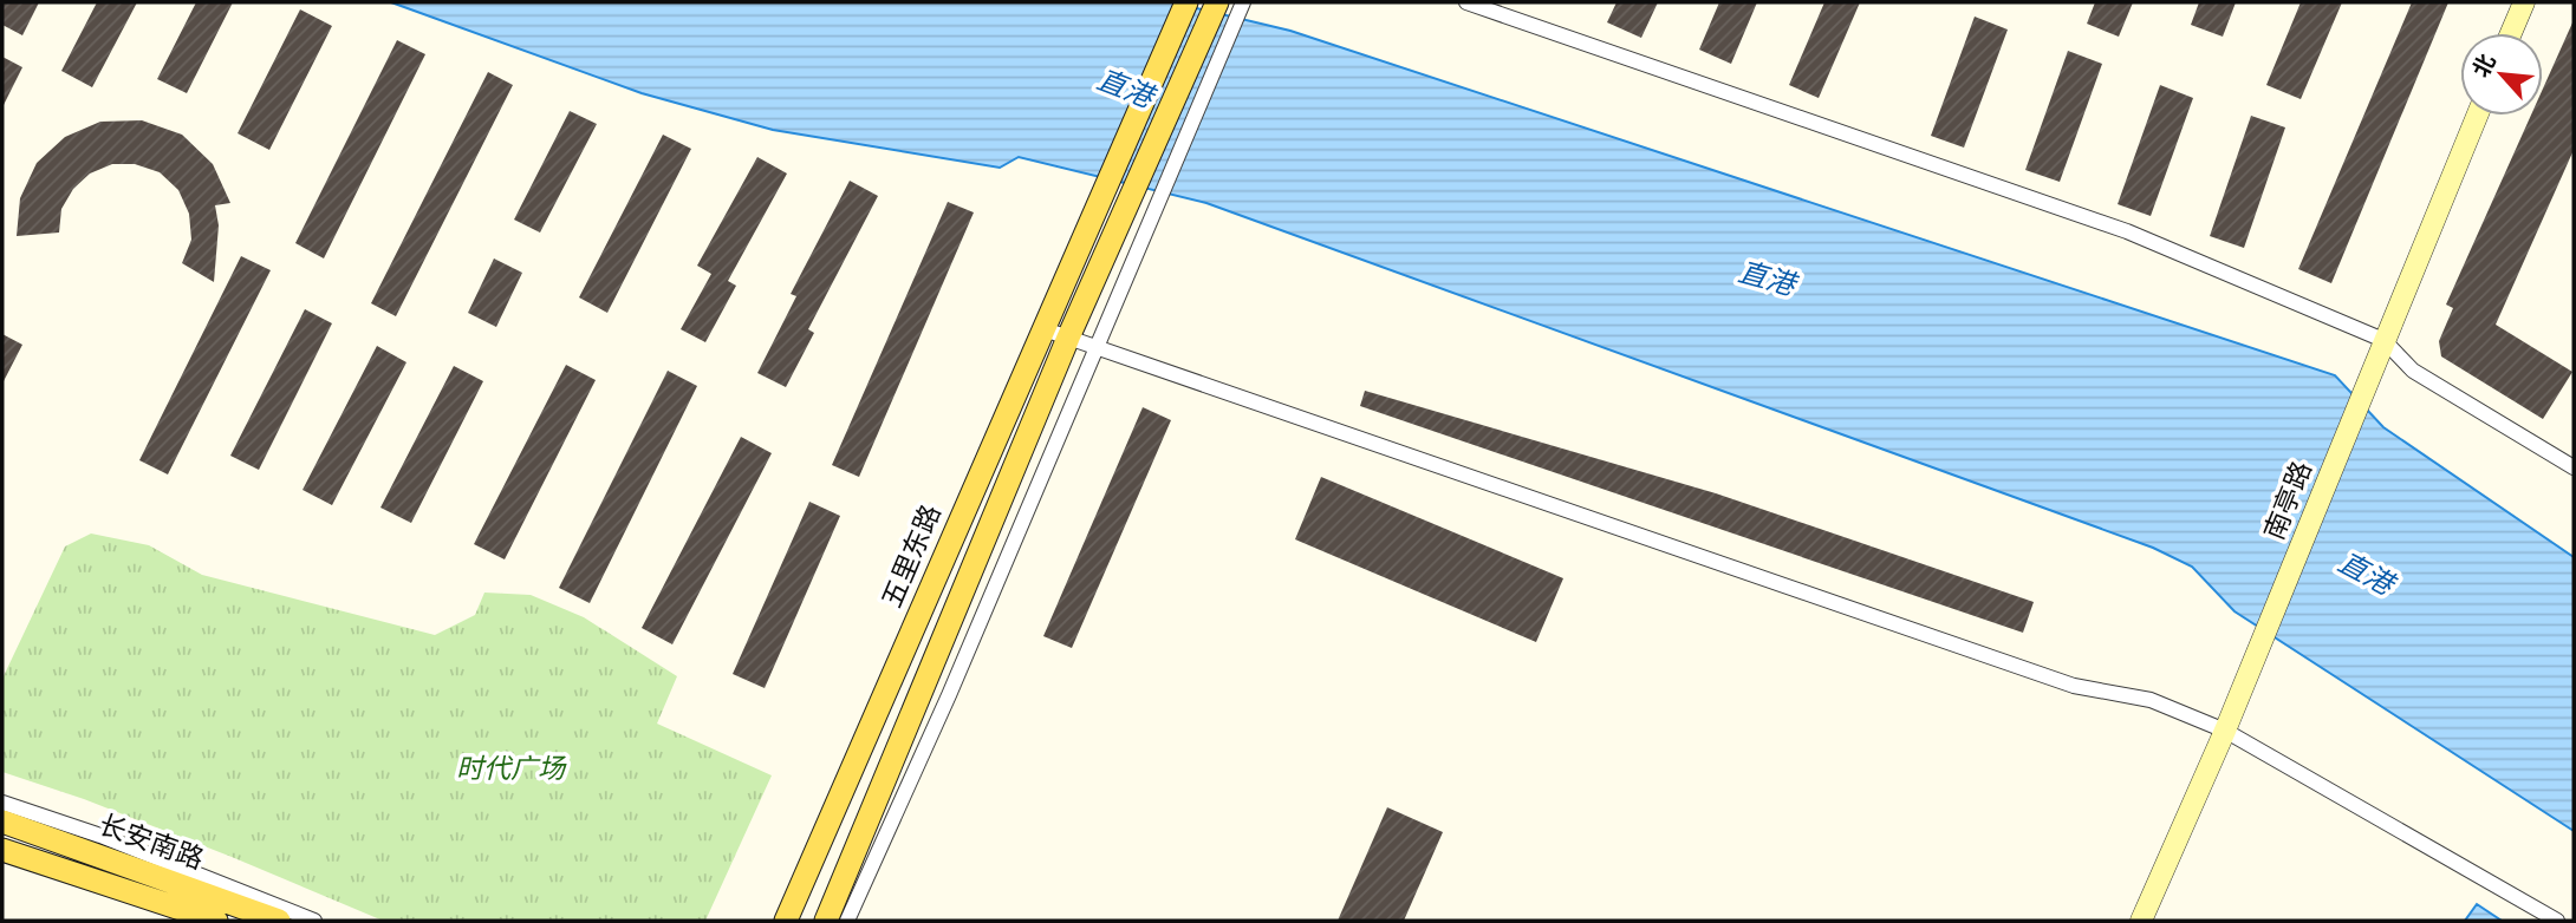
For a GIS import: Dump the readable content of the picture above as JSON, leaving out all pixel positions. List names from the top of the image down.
{
  "streets": {
    "main road": ["五里东路", "长安南路"],
    "street": ["南亭路"]
  },
  "water": ["直港"],
  "parks": ["时代广场"],
  "north": "top left"
}
